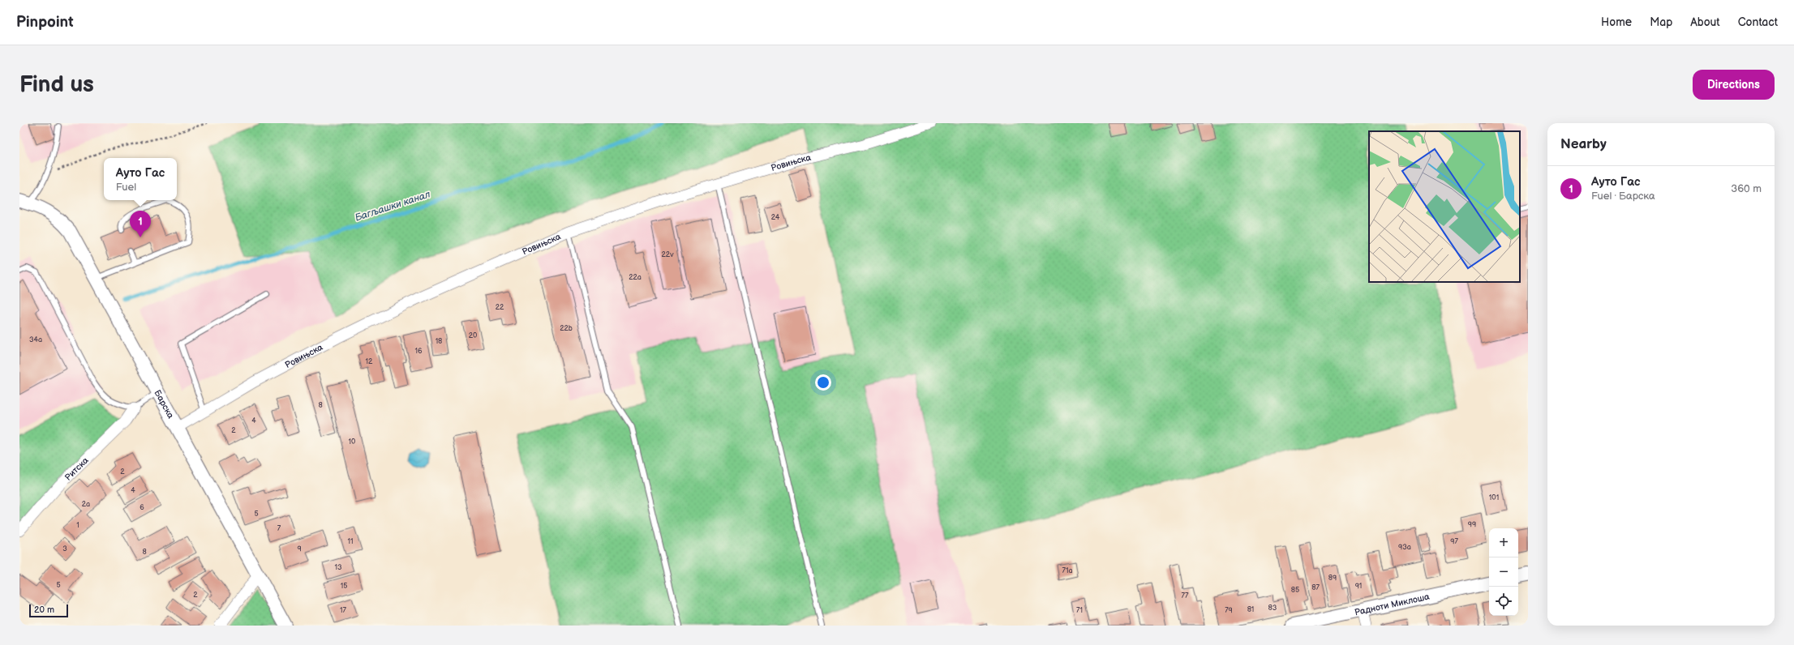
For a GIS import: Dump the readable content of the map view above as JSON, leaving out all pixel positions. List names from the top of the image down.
{
  "streets": {
    "street": [
      "Ровињска",
      "Барска",
      "Ритска",
      "Радноти Миклоша"
    ]
  },
  "crossings": [
    ["Ровињска", "Барска"]
  ],
  "water": ["Багљашки канал"],
  "house_numbers": [
    "24",
    "22v",
    "22a",
    "22",
    "22b",
    "20",
    "34a",
    "18",
    "16",
    "12",
    "8",
    "4",
    "2",
    "10",
    "2",
    "4",
    "101",
    "2a",
    "6",
    "5",
    "99",
    "1",
    "7",
    "11",
    "97",
    "93a",
    "3",
    "9",
    "8",
    "13",
    "71a",
    "89",
    "5",
    "15",
    "91",
    "87",
    "85",
    "2",
    "77",
    "83",
    "81",
    "17",
    "71",
    "79"
  ],
  "scale_bar": "20 m",
  "page": {
    "header": "Pinpoint",
    "nav": [
      "Home",
      "Map",
      "About",
      "Contact"
    ],
    "buttons": "Directions",
    "title": "Find us",
    "heading": "Nearby",
    "popup": ["Ауто Гас", "Fuel"],
    "list": [
      {
        "mark": "1",
        "name": "Ауто Гас",
        "note": "Fuel · Барска",
        "value": "360 m"
      }
    ],
    "pins": "1",
    "map_buttons": ["+", "−"],
    "scale": "20 m"
  }
}
